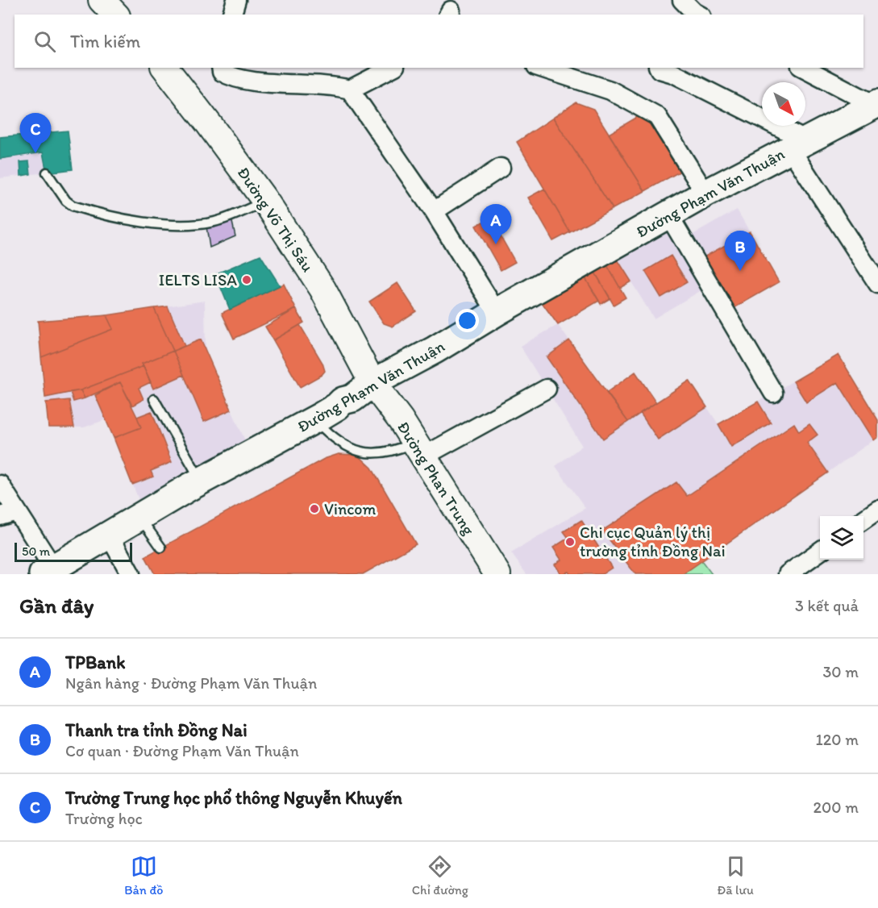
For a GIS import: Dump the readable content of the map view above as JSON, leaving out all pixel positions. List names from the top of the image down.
{
  "streets": {
    "main road": ["Đường Phạm Văn Thuận", "Đường Võ Thị Sáu", "Đường Phan Trung"]
  },
  "crossings": [
    ["Đường Phạm Văn Thuận", "Đường Võ Thị Sáu"],
    ["Đường Phạm Văn Thuận", "Đường Phan Trung"],
    ["Đường Võ Thị Sáu", "Đường Phan Trung"]
  ],
  "places": ["IELTS LISA", "Vincom", "Chi cục Quản lý thị trường tỉnh Đồng Nai"],
  "scale_bar": "50 m",
  "north": "bottom right",
  "page": {
    "search": "Tìm kiếm",
    "pins": ["C", "A", "B"],
    "scale": "50 m",
    "heading": ["Gần đây", "3 kết quả"],
    "list": [
      {
        "mark": "A",
        "name": "TPBank",
        "note": "Ngân hàng · Đường Phạm Văn Thuận",
        "value": "30 m"
      },
      {
        "mark": "B",
        "name": "Thanh tra tỉnh Đồng Nai",
        "note": "Cơ quan · Đường Phạm Văn Thuận",
        "value": "120 m"
      },
      {
        "mark": "C",
        "name": "Trường Trung học phổ thông Nguyễn Khuyến",
        "note": "Trường học",
        "value": "200 m"
      }
    ],
    "nav": ["Bản đồ", "Chỉ đường", "Đã lưu"]
  }
}
